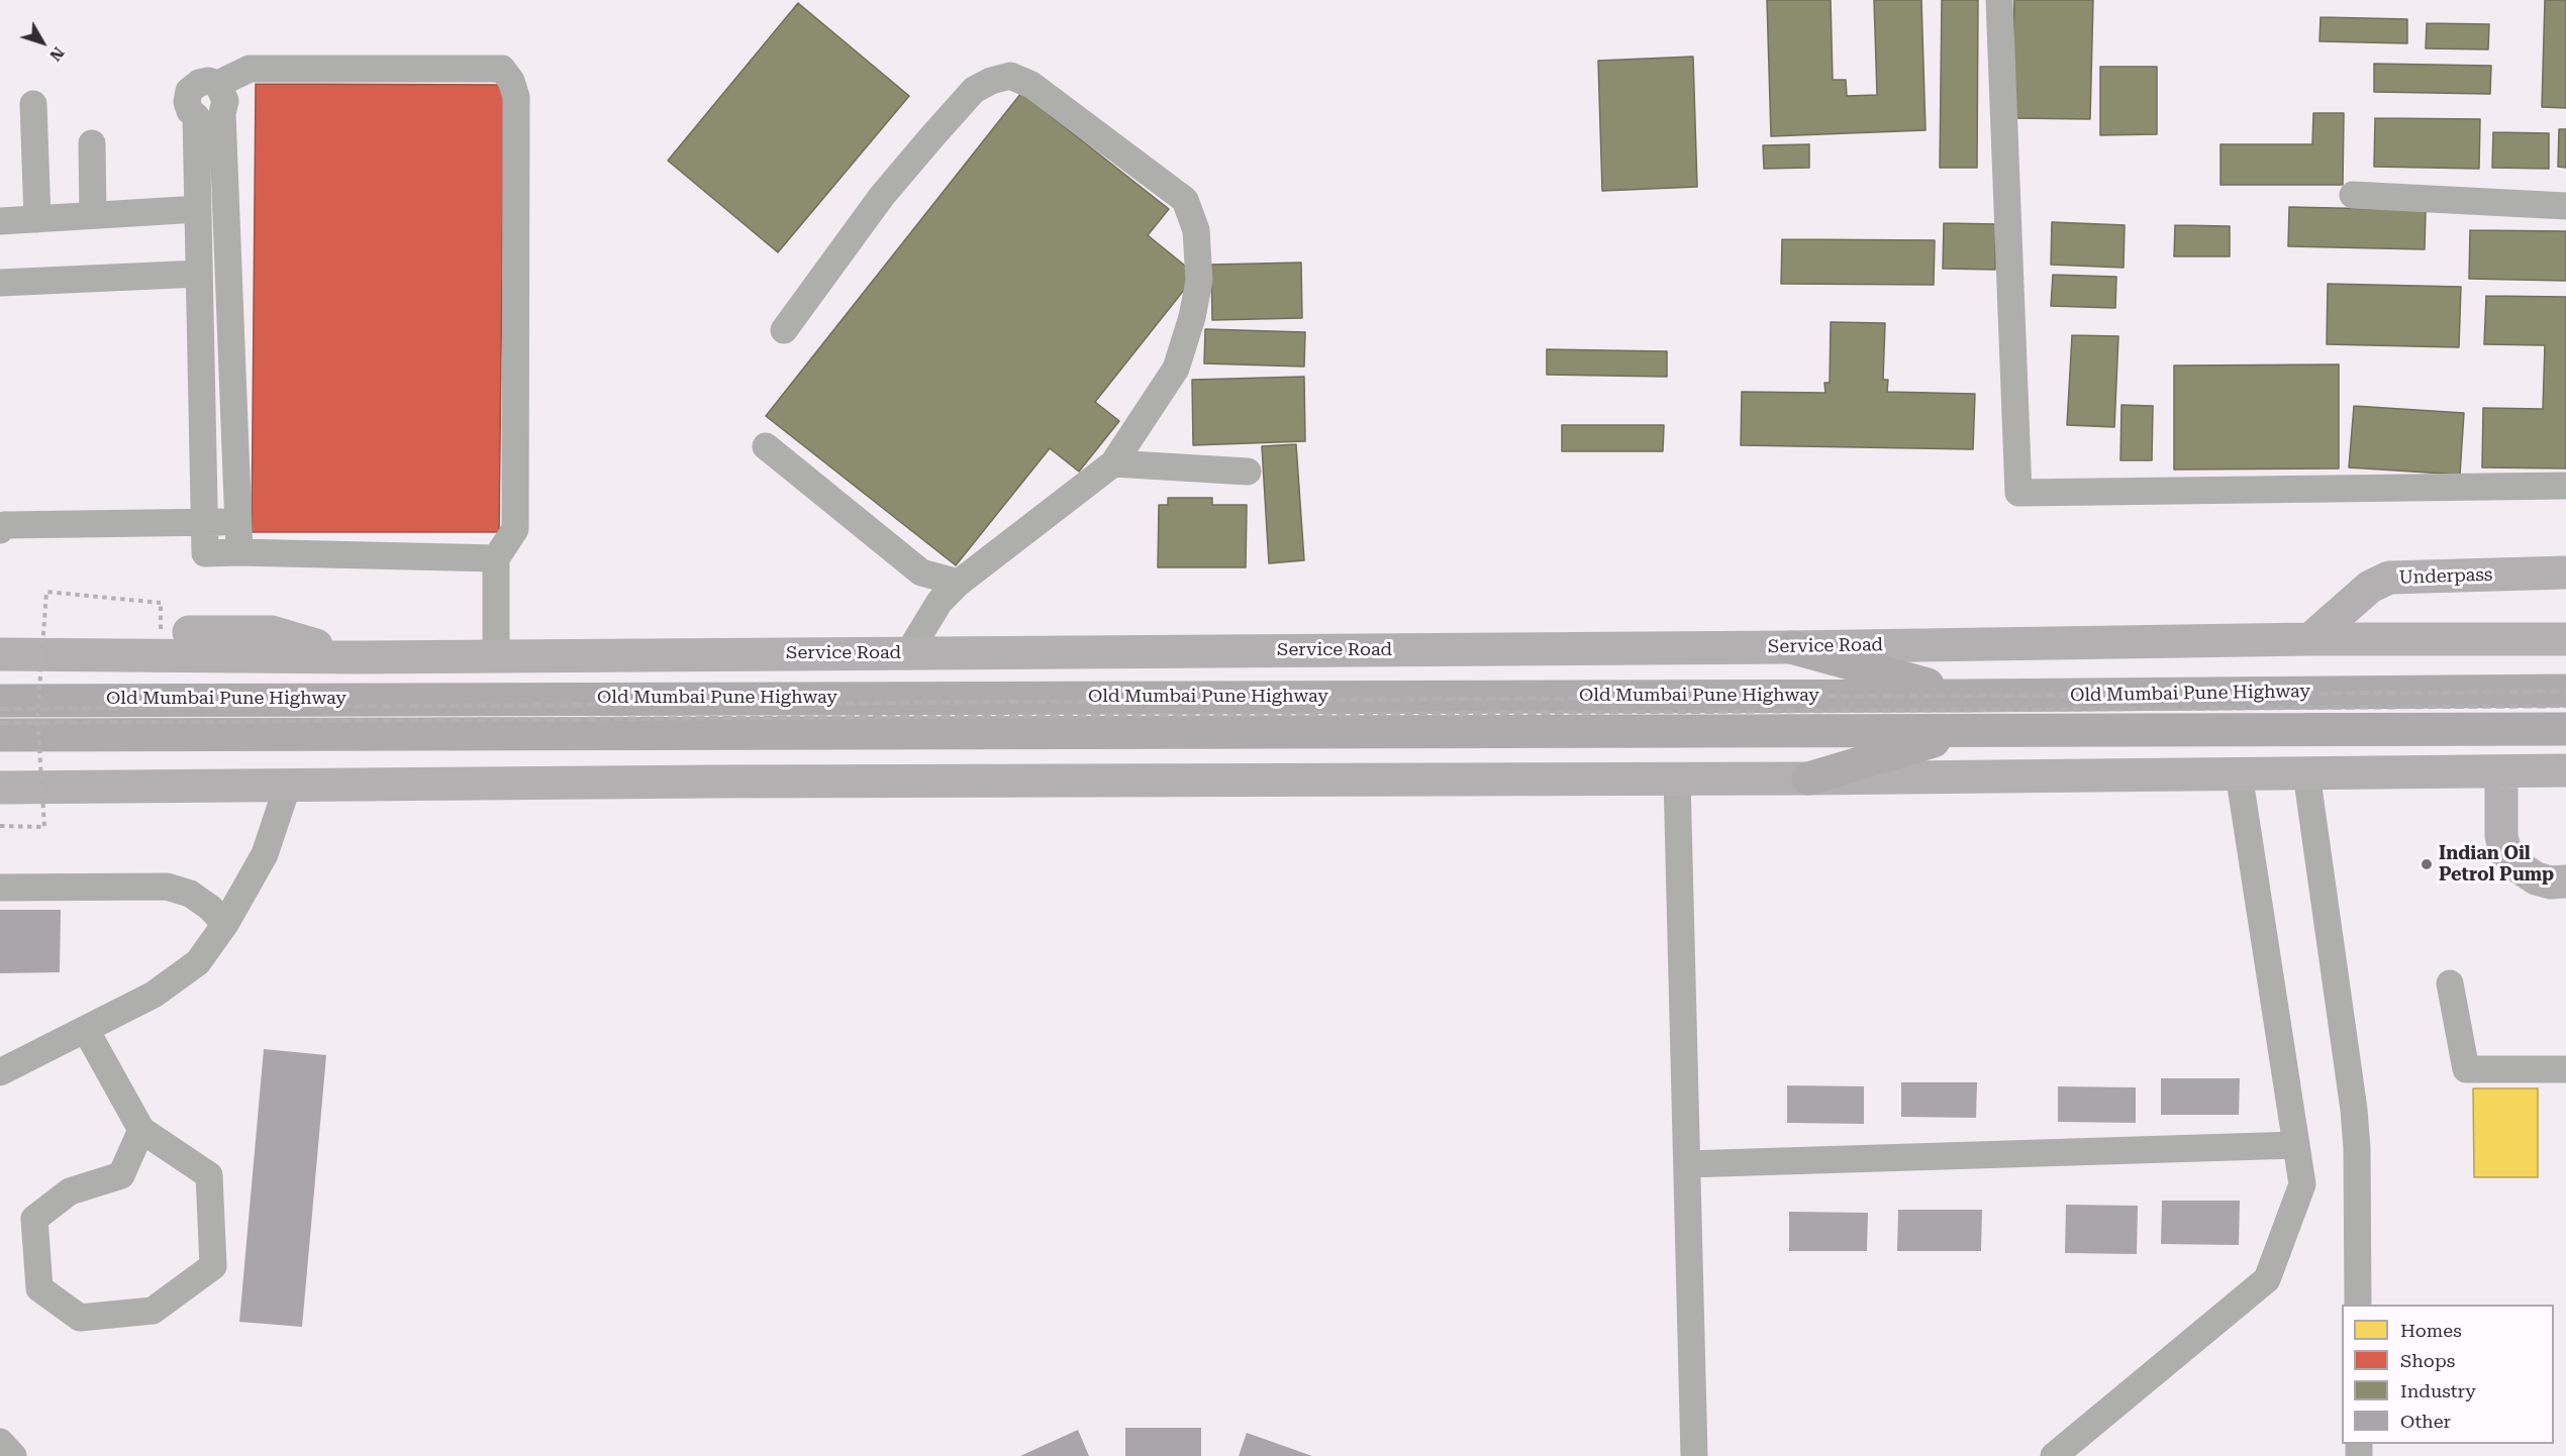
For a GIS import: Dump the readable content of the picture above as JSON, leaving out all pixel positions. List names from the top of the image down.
{
  "streets": {
    "highway": ["Old Mumbai Pune Highway"],
    "main road": ["Underpass", "Service Road"]
  },
  "crossings": [
    ["Underpass", "Service Road"]
  ],
  "places": ["Indian Oil Petrol Pump"],
  "legend": [
    "Homes",
    "Shops",
    "Industry",
    "Other"
  ],
  "north": "bottom right"
}
